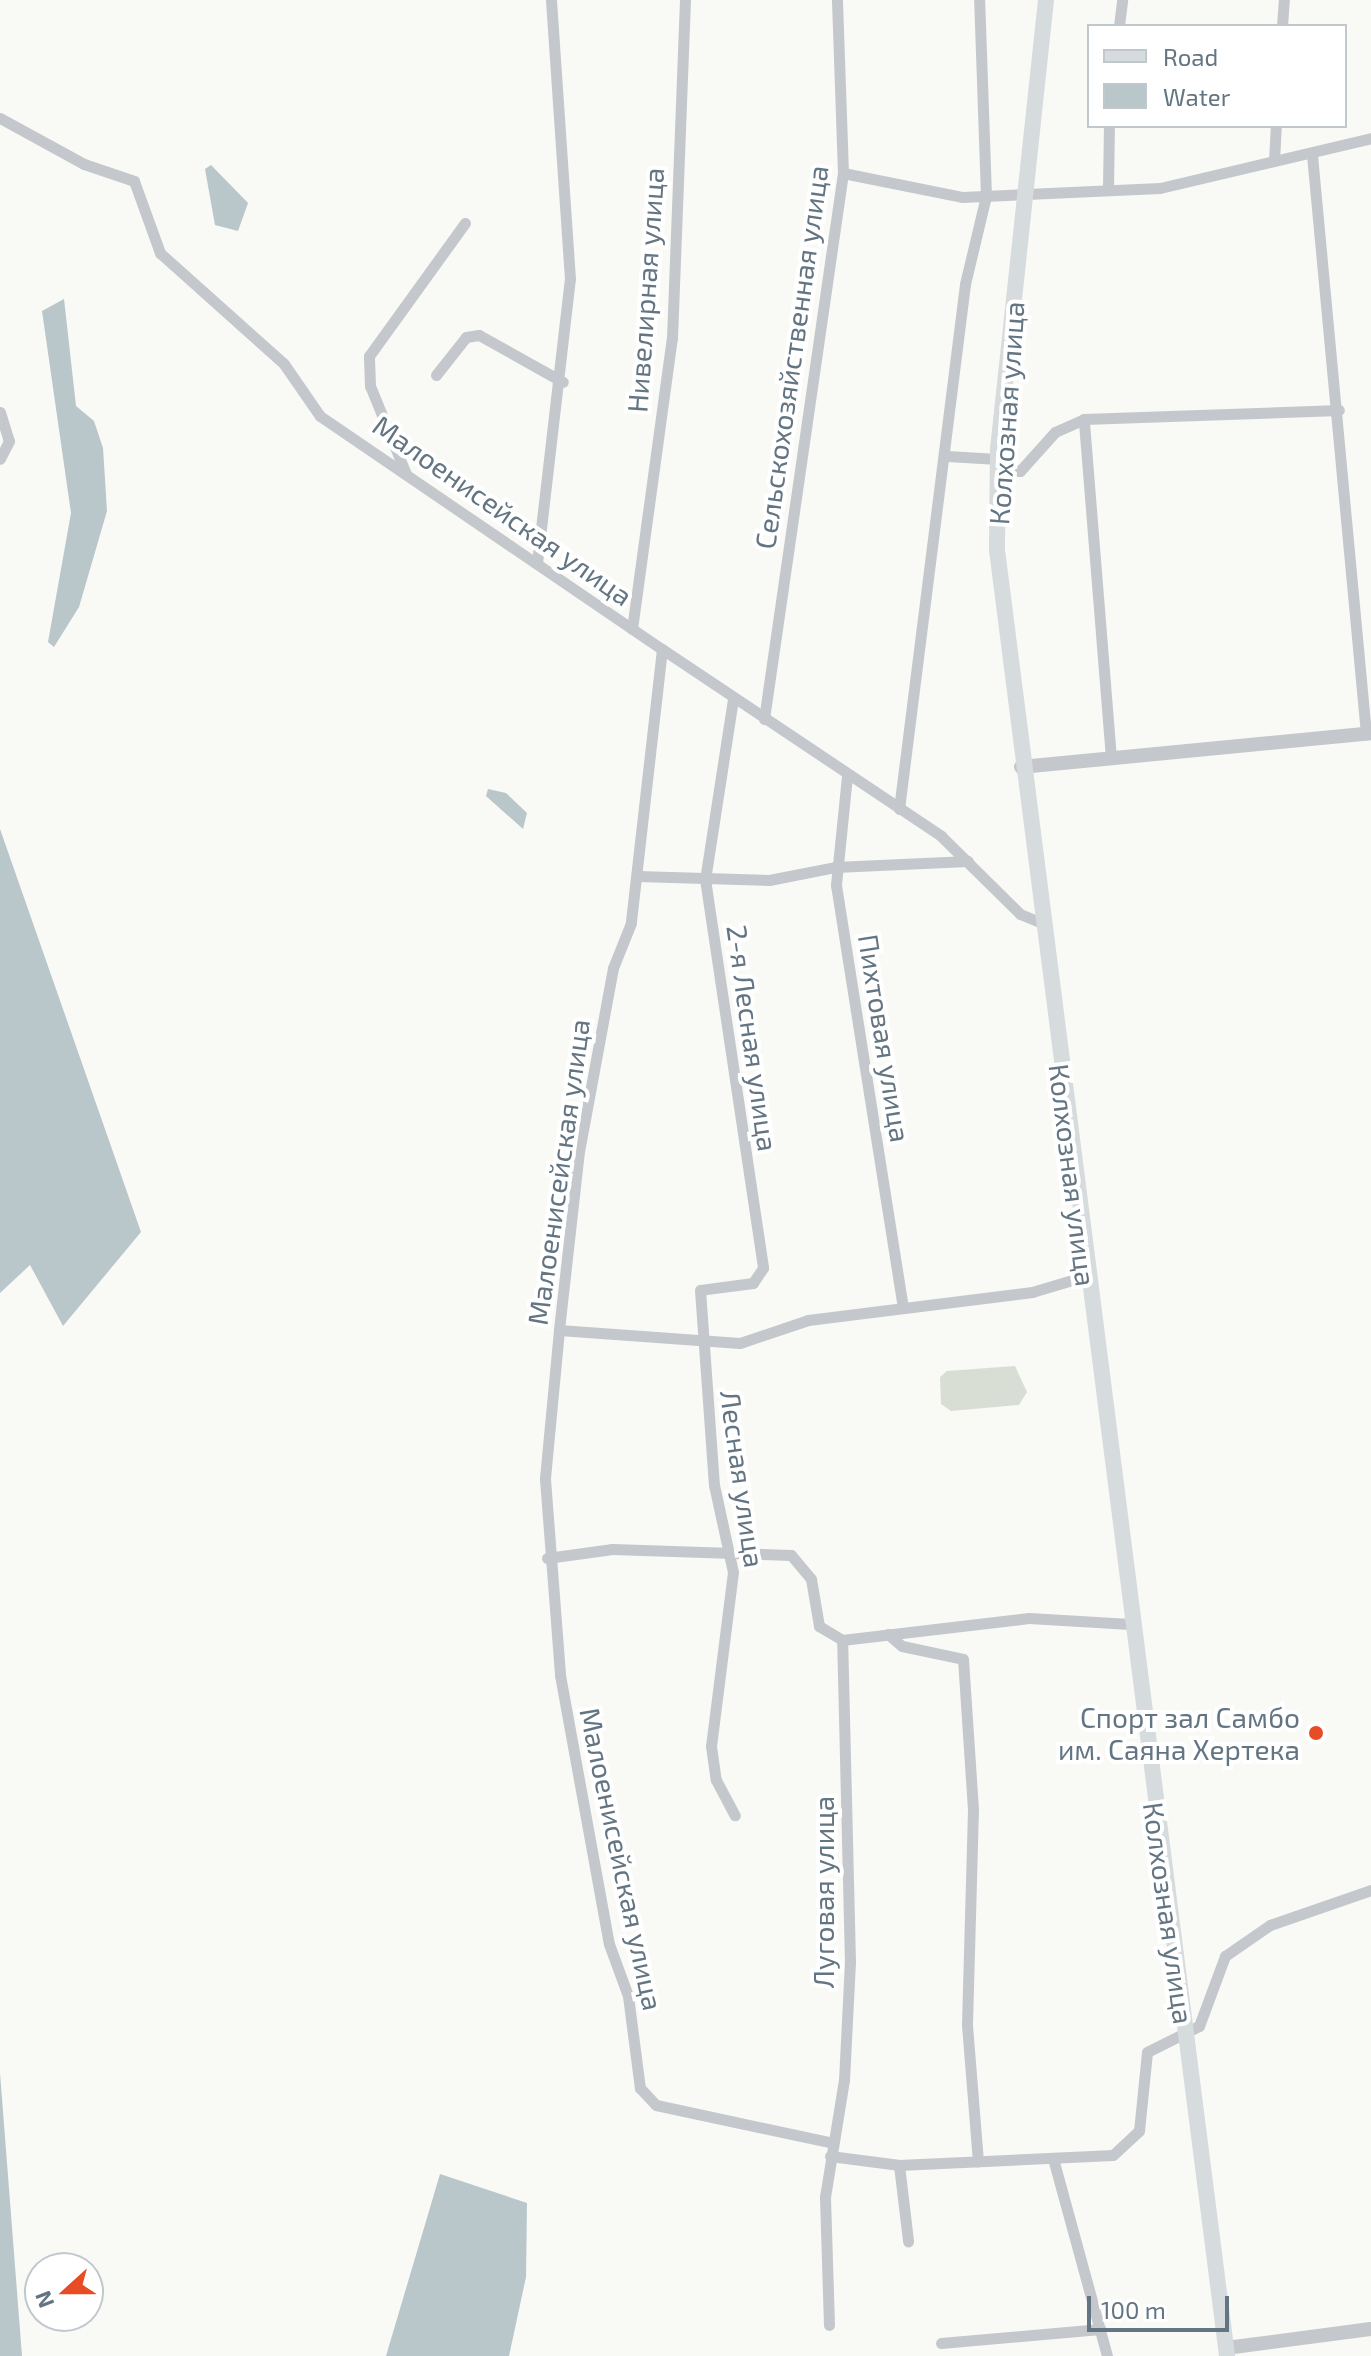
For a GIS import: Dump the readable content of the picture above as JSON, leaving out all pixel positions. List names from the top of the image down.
{
  "streets": {
    "main road": ["Колхозная улица"],
    "street": [
      "Нивелирная улица",
      "Сельскохозяйственная улица",
      "Малоенисейская улица",
      "2-я Лесная улица",
      "Пихтовая улица",
      "Лесная улица",
      "Луговая улица"
    ]
  },
  "crossings": [
    ["Нивелирная улица", "Малоенисейская улица"],
    ["Малоенисейская улица", "Луговая улица"],
    ["2-я Лесная улица", "Лесная улица"]
  ],
  "places": ["Спорт зал Самбо им. Саяна Хертека"],
  "legend": ["Road", "Water"],
  "scale_bar": "100 m",
  "north": "left"
}
